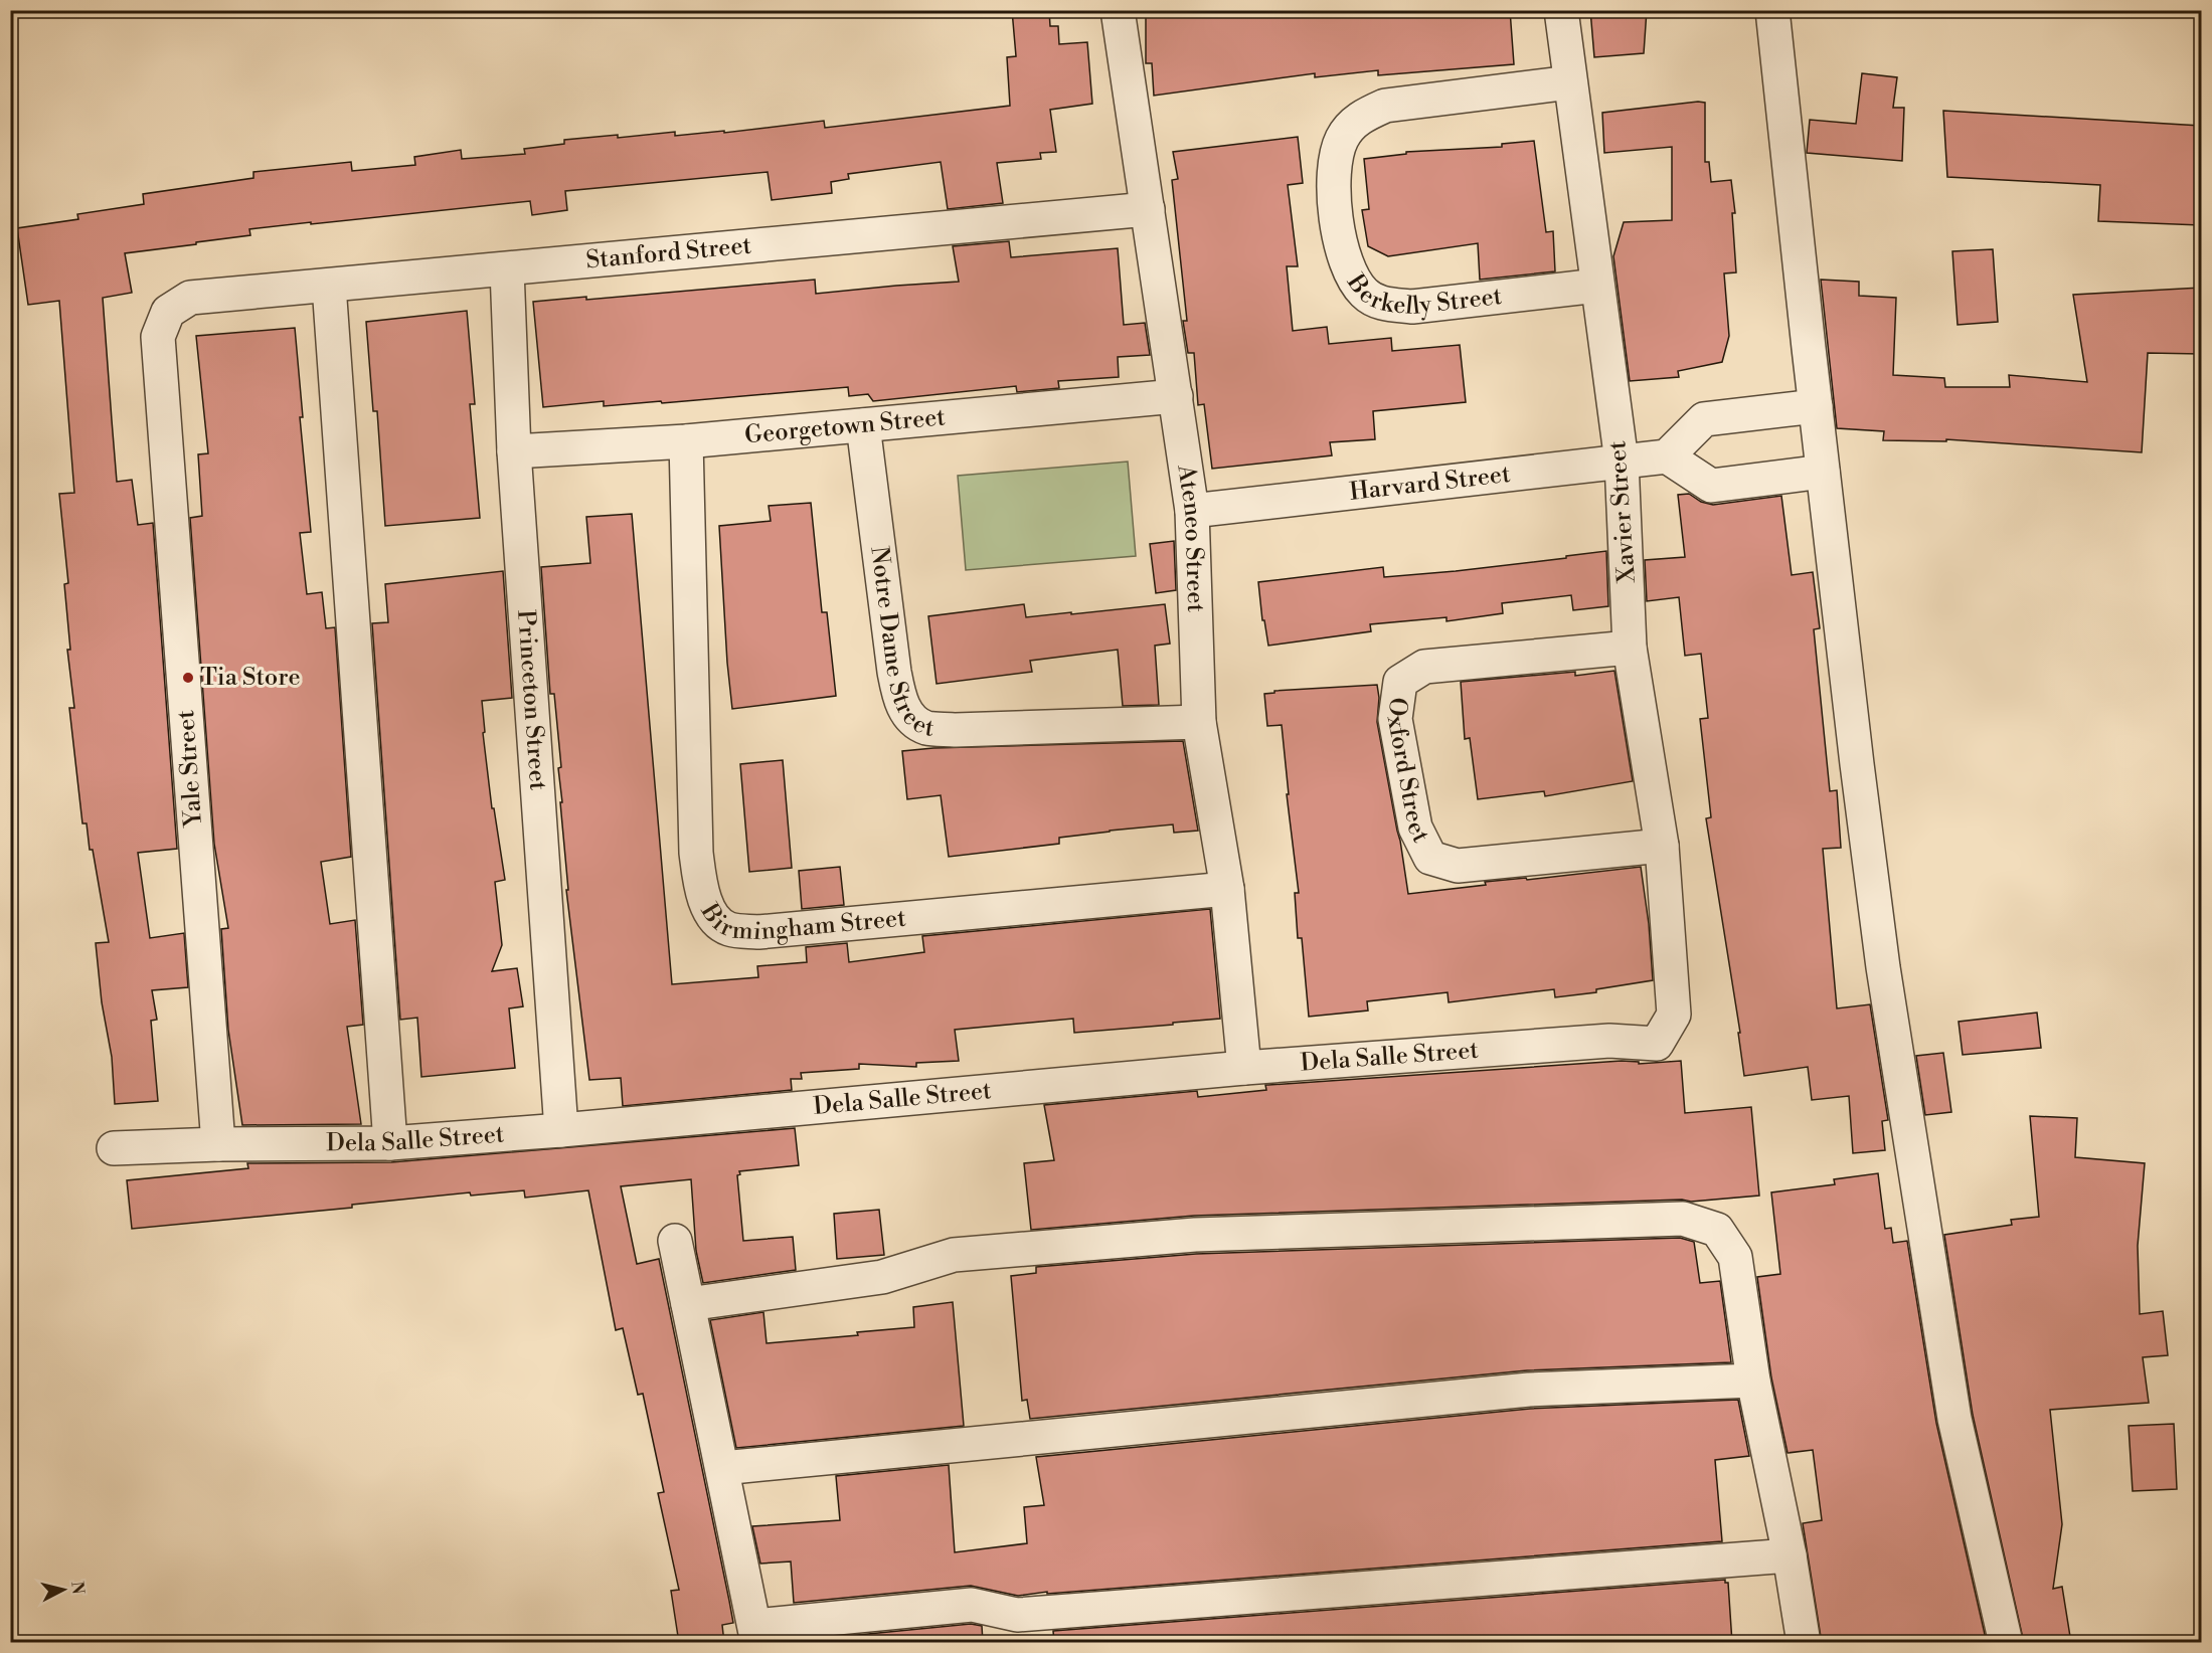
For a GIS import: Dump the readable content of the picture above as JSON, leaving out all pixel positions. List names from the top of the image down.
{
  "streets": {
    "street": [
      "Stanford Street",
      "Berkelly Street",
      "Georgetown Street",
      "Harvard Street",
      "Xavier Street",
      "Ateneo Street",
      "Notre Dame Street",
      "Princeton Street",
      "Yale Street",
      "Oxford Street",
      "Birmingham Street",
      "Dela Salle Street"
    ]
  },
  "crossings": [
    ["Stanford Street", "Ateneo Street"],
    ["Stanford Street", "Princeton Street"],
    ["Stanford Street", "Yale Street"],
    ["Berkelly Street", "Xavier Street"],
    ["Georgetown Street", "Ateneo Street"],
    ["Georgetown Street", "Notre Dame Street"],
    ["Georgetown Street", "Princeton Street"],
    ["Georgetown Street", "Birmingham Street"],
    ["Harvard Street", "Xavier Street"],
    ["Harvard Street", "Ateneo Street"],
    ["Xavier Street", "Oxford Street"],
    ["Xavier Street", "Dela Salle Street"],
    ["Ateneo Street", "Notre Dame Street"],
    ["Ateneo Street", "Birmingham Street"],
    ["Ateneo Street", "Dela Salle Street"],
    ["Princeton Street", "Dela Salle Street"],
    ["Yale Street", "Dela Salle Street"]
  ],
  "places": ["Tia Store"],
  "north": "right"
}
